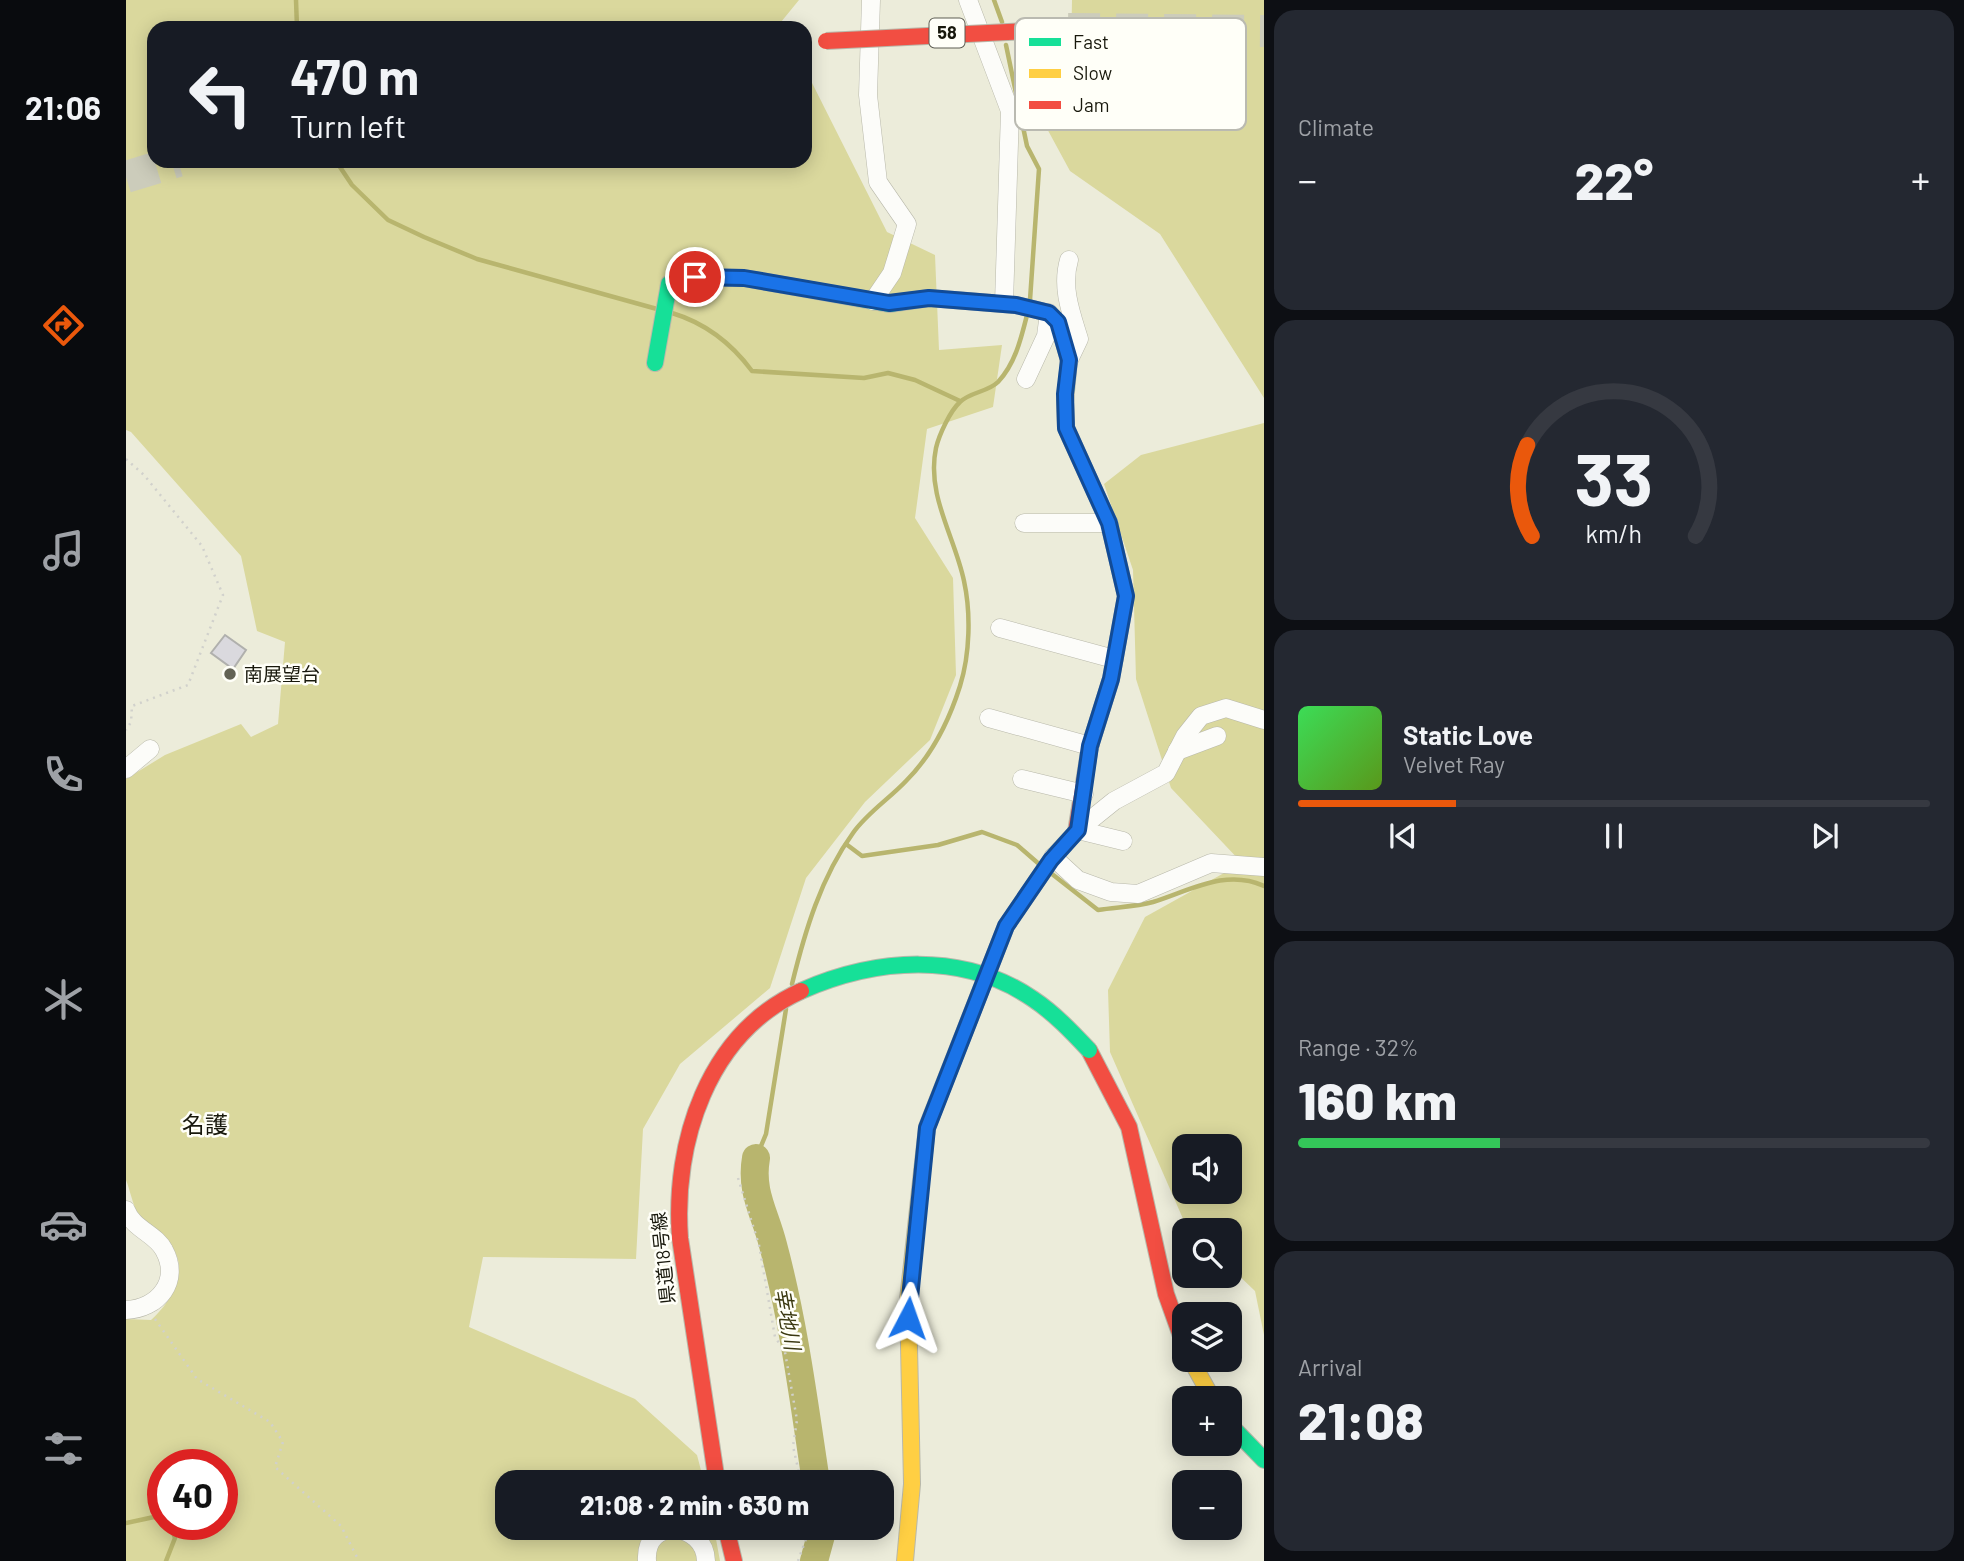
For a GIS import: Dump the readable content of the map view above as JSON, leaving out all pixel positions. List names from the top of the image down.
{
  "streets": {
    "main road": ["58", "県道18号線"]
  },
  "districts": ["名護"],
  "water": ["幸地川"],
  "places": ["南展望台"],
  "legend": ["Fast", "Slow", "Jam"],
  "page": {
    "tabs": "21:06",
    "tile": [
      "Climate",
      ["Range · 32%", "160 km"],
      ["Arrival", "21:08"]
    ],
    "turn": ["470 m", "Turn left"],
    "heat": ["−", "22°", "+"],
    "song": ["Static Love", "Velvet Ray"],
    "map_buttons": ["+", "−"],
    "limit": "40",
    "trip": "21:08 · 2 min · 630 m",
    "gauge": ["33", "km/h"]
  }
}
